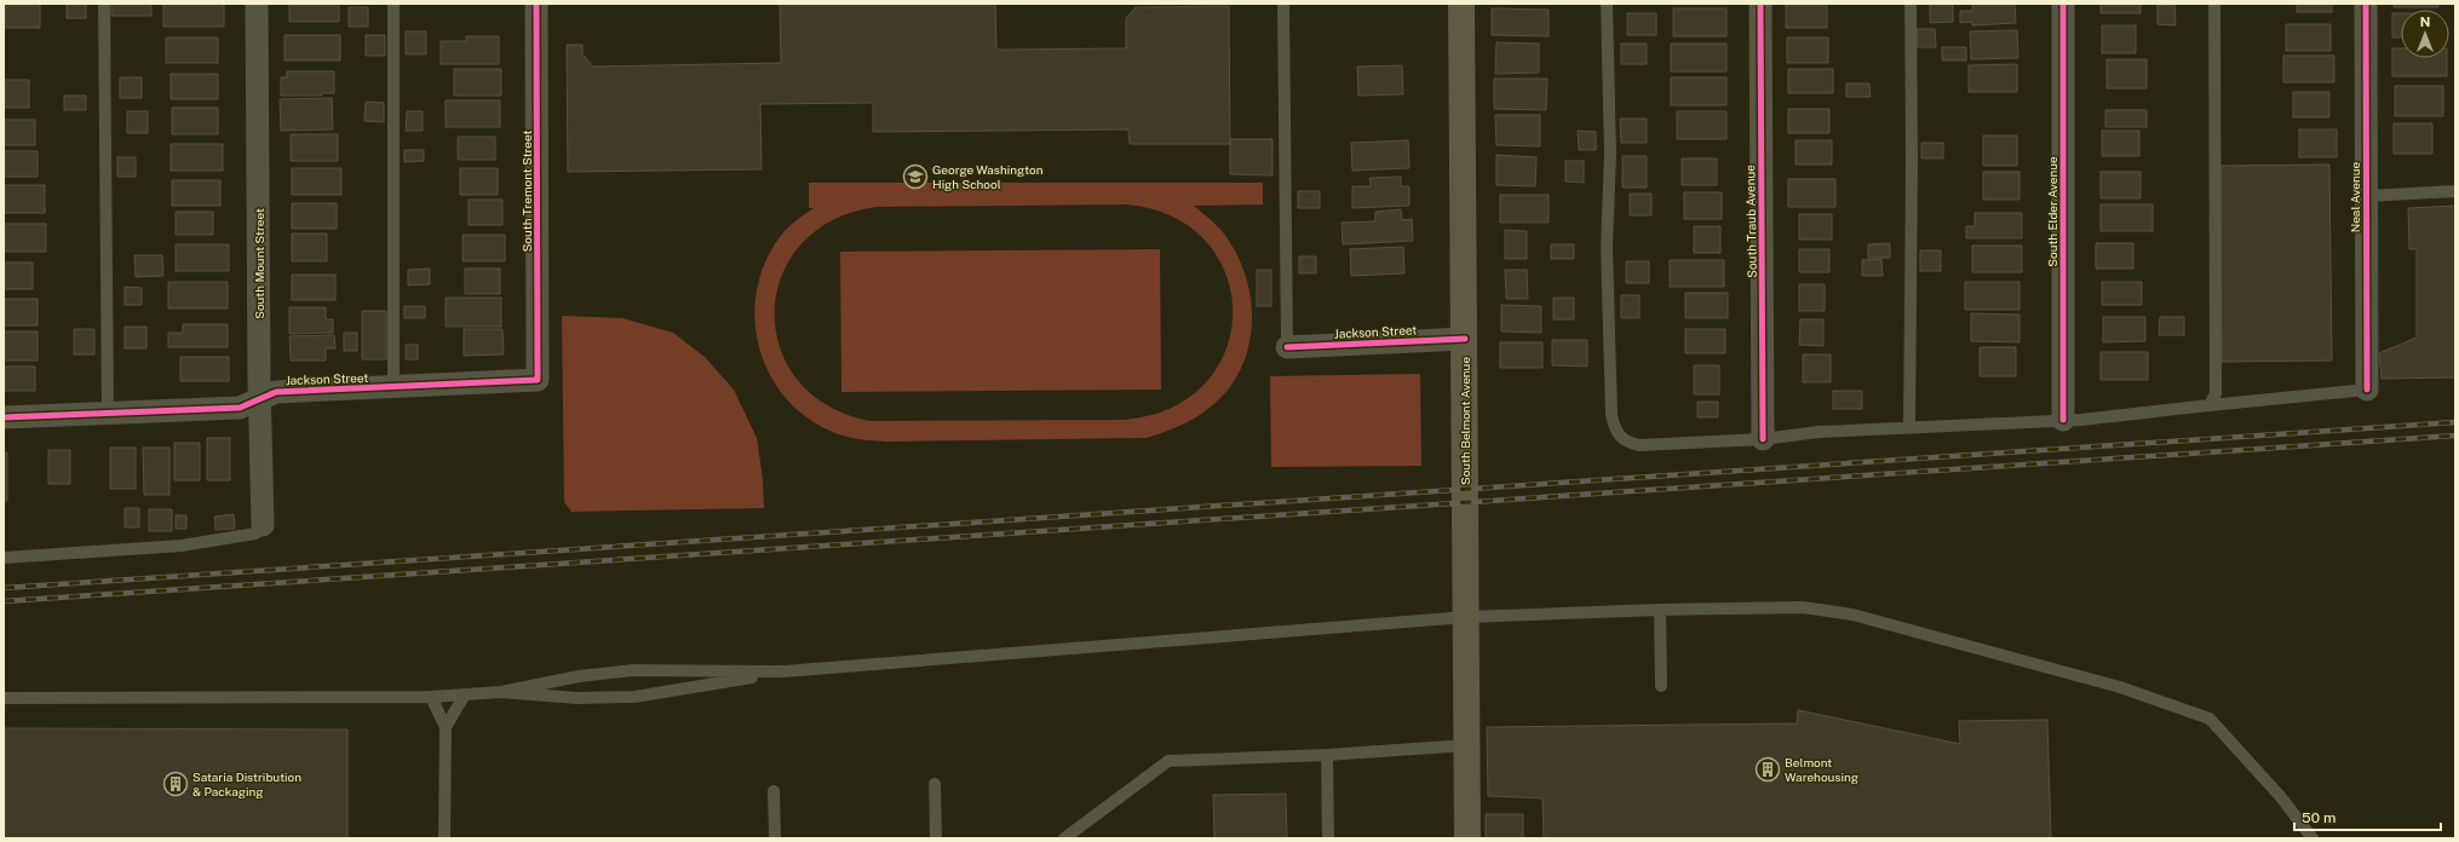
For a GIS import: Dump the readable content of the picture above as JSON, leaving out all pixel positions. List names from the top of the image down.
{
  "streets": {
    "main road": ["South Belmont Avenue"],
    "street": [
      "South Tremont Street",
      "Neal Avenue",
      "South Elder Avenue",
      "South Traub Avenue",
      "South Mount Street",
      "Jackson Street"
    ]
  },
  "crossings": [
    ["South Tremont Street", "Jackson Street"],
    ["South Mount Street", "Jackson Street"],
    ["Jackson Street", "South Belmont Avenue"]
  ],
  "places": {
    "school or university": ["George Washington High School"],
    "building": ["Belmont Warehousing", "Sataria Distribution & Packaging"]
  },
  "scale_bar": "50 m",
  "north": "top"
}
